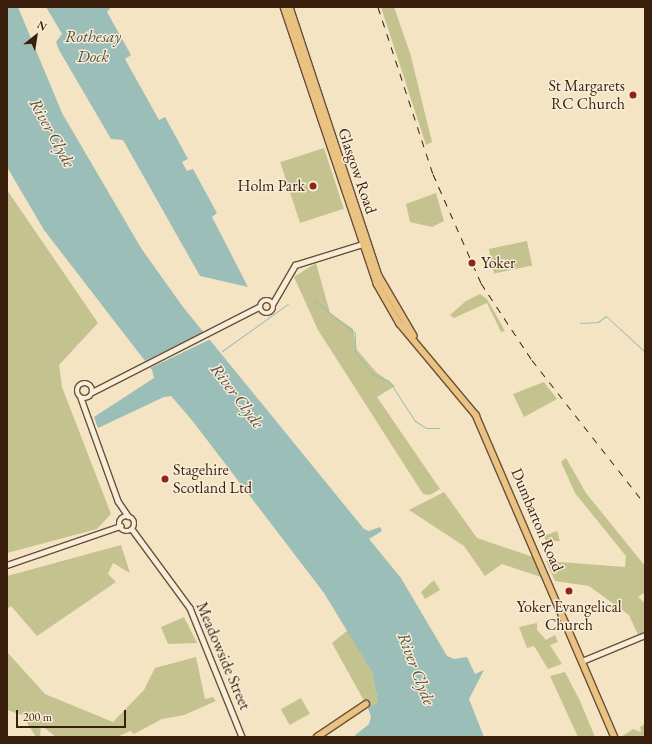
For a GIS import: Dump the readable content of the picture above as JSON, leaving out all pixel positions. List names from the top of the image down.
{
  "streets": {
    "main road": ["Glasgow Road", "Dumbarton Road"],
    "street": ["Meadowside Street"]
  },
  "crossings": [
    ["Glasgow Road", "Dumbarton Road"]
  ],
  "water": ["Rothesay Dock", "River Clyde"],
  "places": [
    "St Margarets RC Church",
    "Holm Park",
    "Yoker",
    "Stagehire Scotland Ltd",
    "Yoker Evangelical Church"
  ],
  "scale_bar": "200 m",
  "north": "top right"
}
